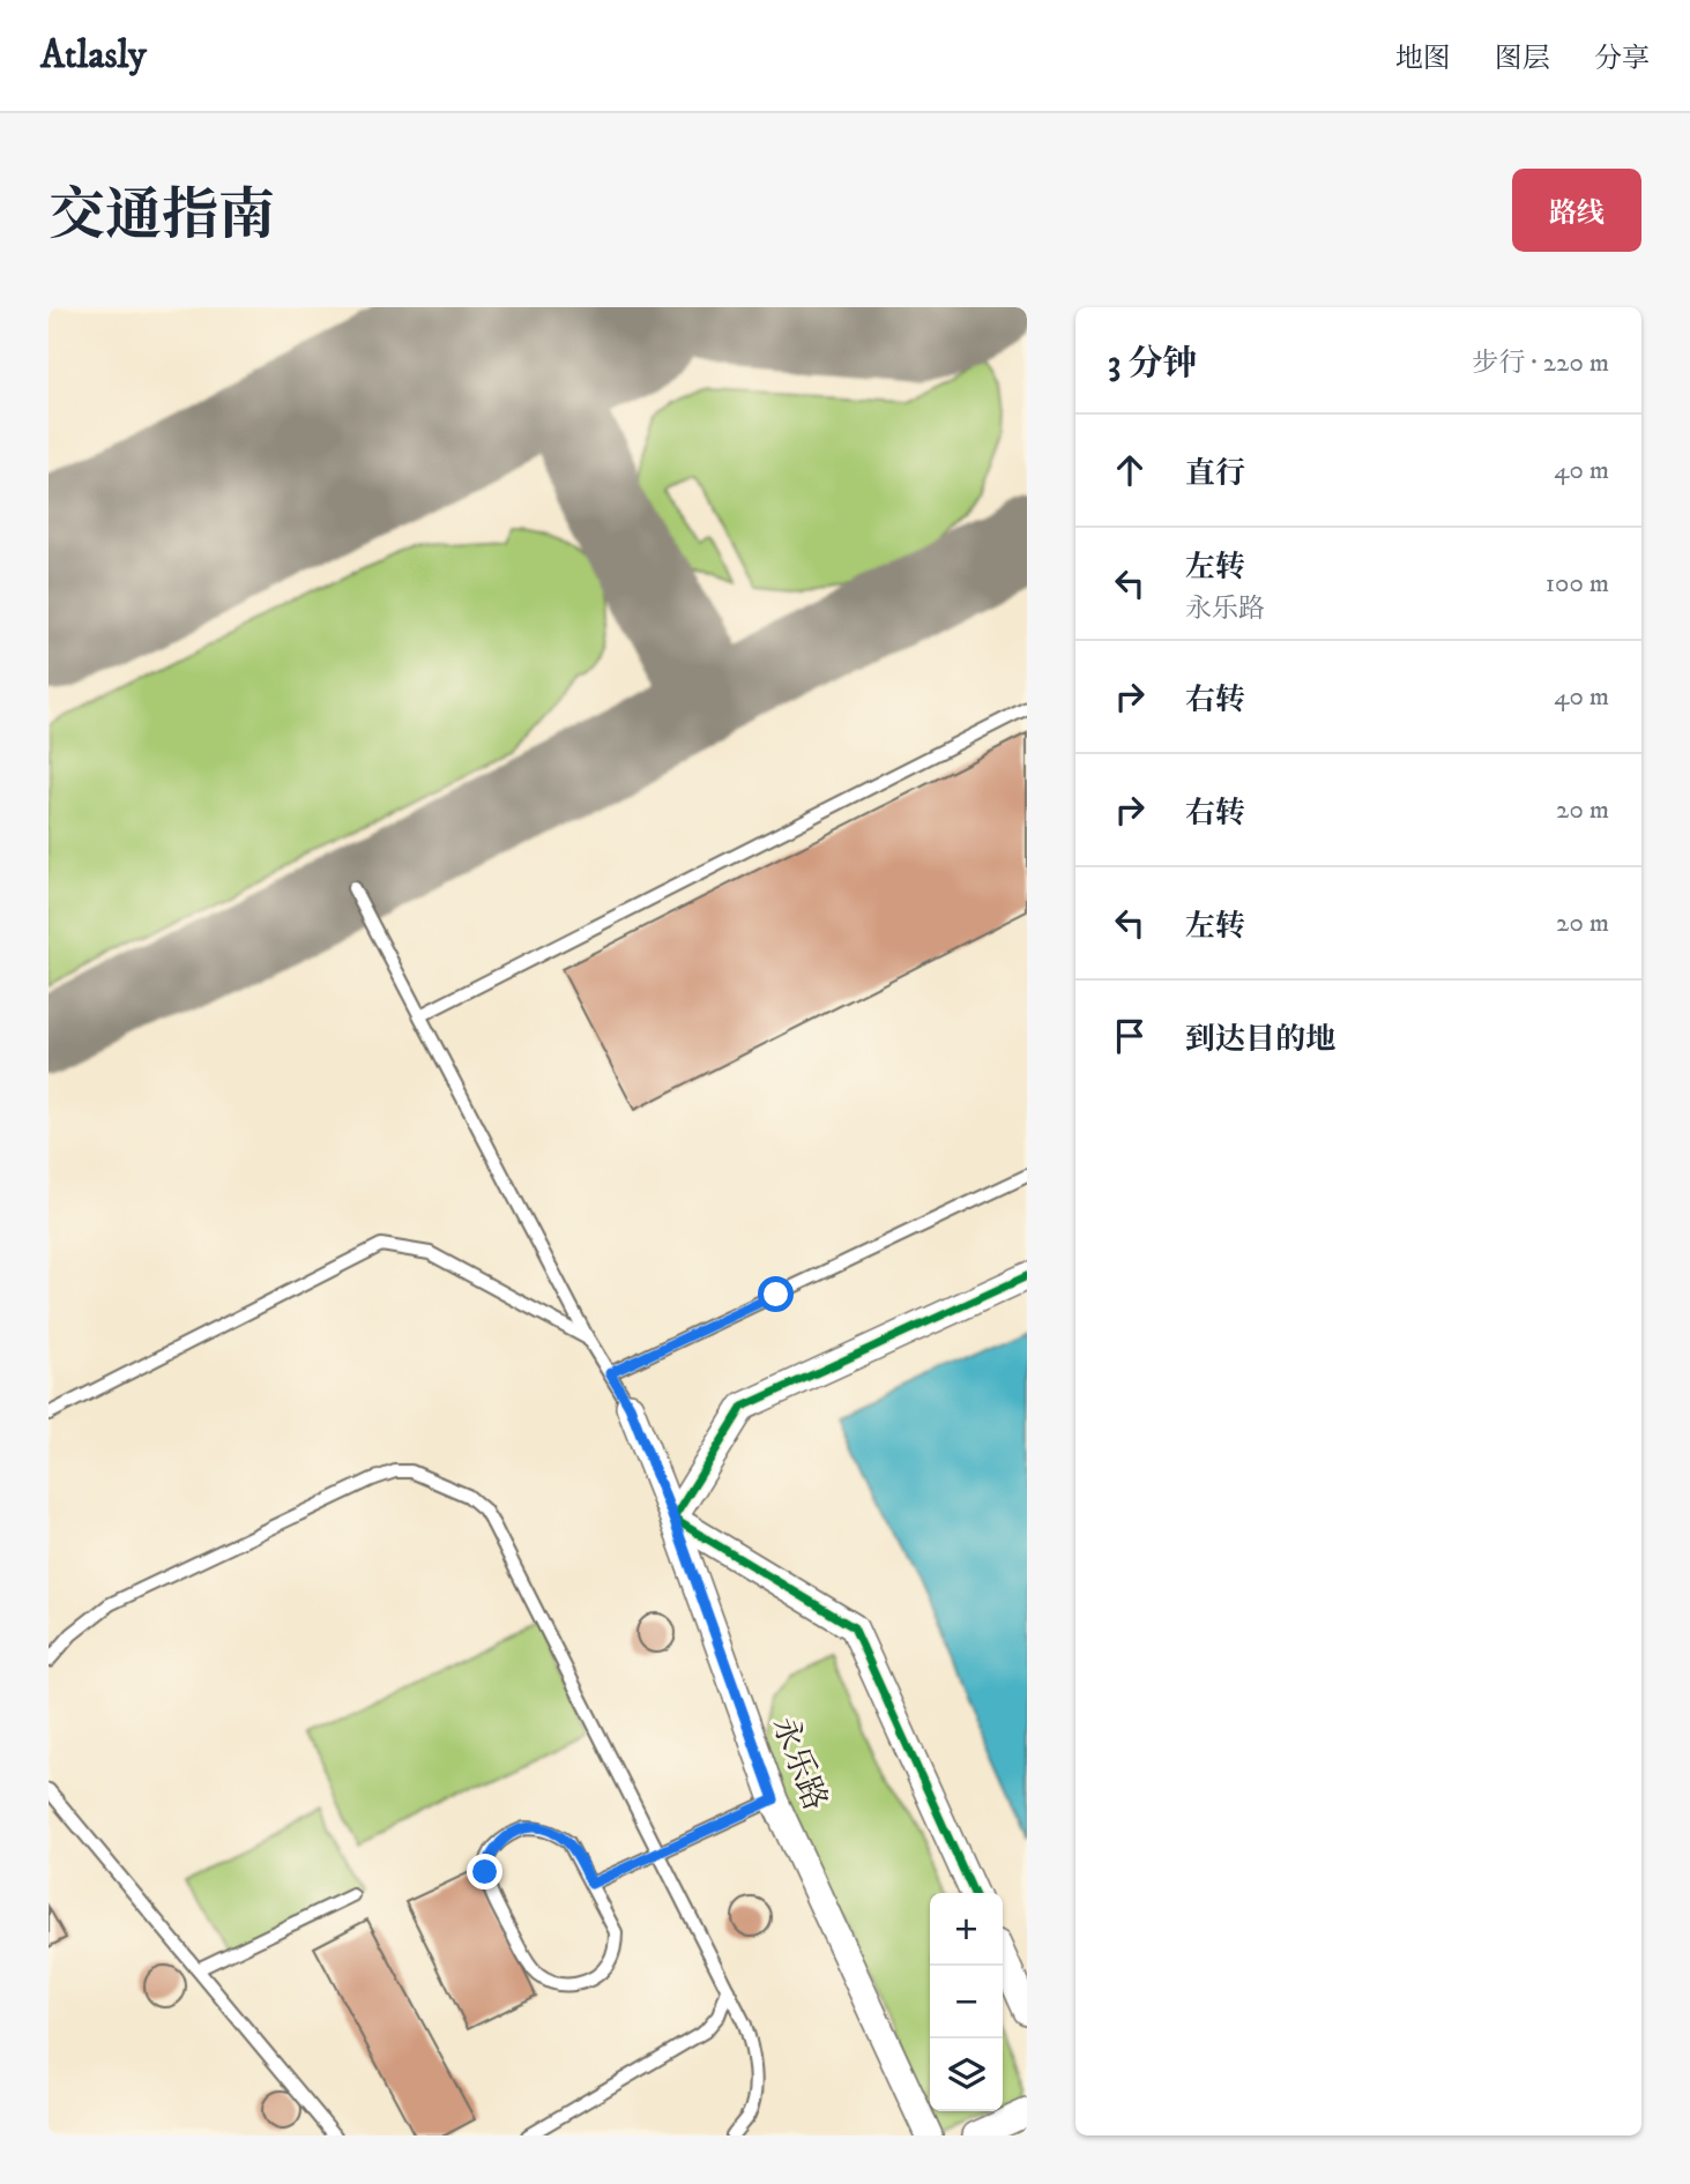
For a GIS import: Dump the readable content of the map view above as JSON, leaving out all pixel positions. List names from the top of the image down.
{
  "streets": {
    "street": ["永乐路"]
  },
  "page": {
    "header": "Atlasly",
    "nav": ["地图", "图层", "分享"],
    "title": "交通指南",
    "buttons": "路线",
    "heading": ["3 分钟", "步行 · 220 m"],
    "list": [
      ["直行", "40 m"],
      ["左转", "永乐路", "100 m"],
      ["右转", "40 m"],
      ["右转", "20 m"],
      ["左转", "20 m"],
      "到达目的地"
    ],
    "map_buttons": ["+", "−"]
  }
}
